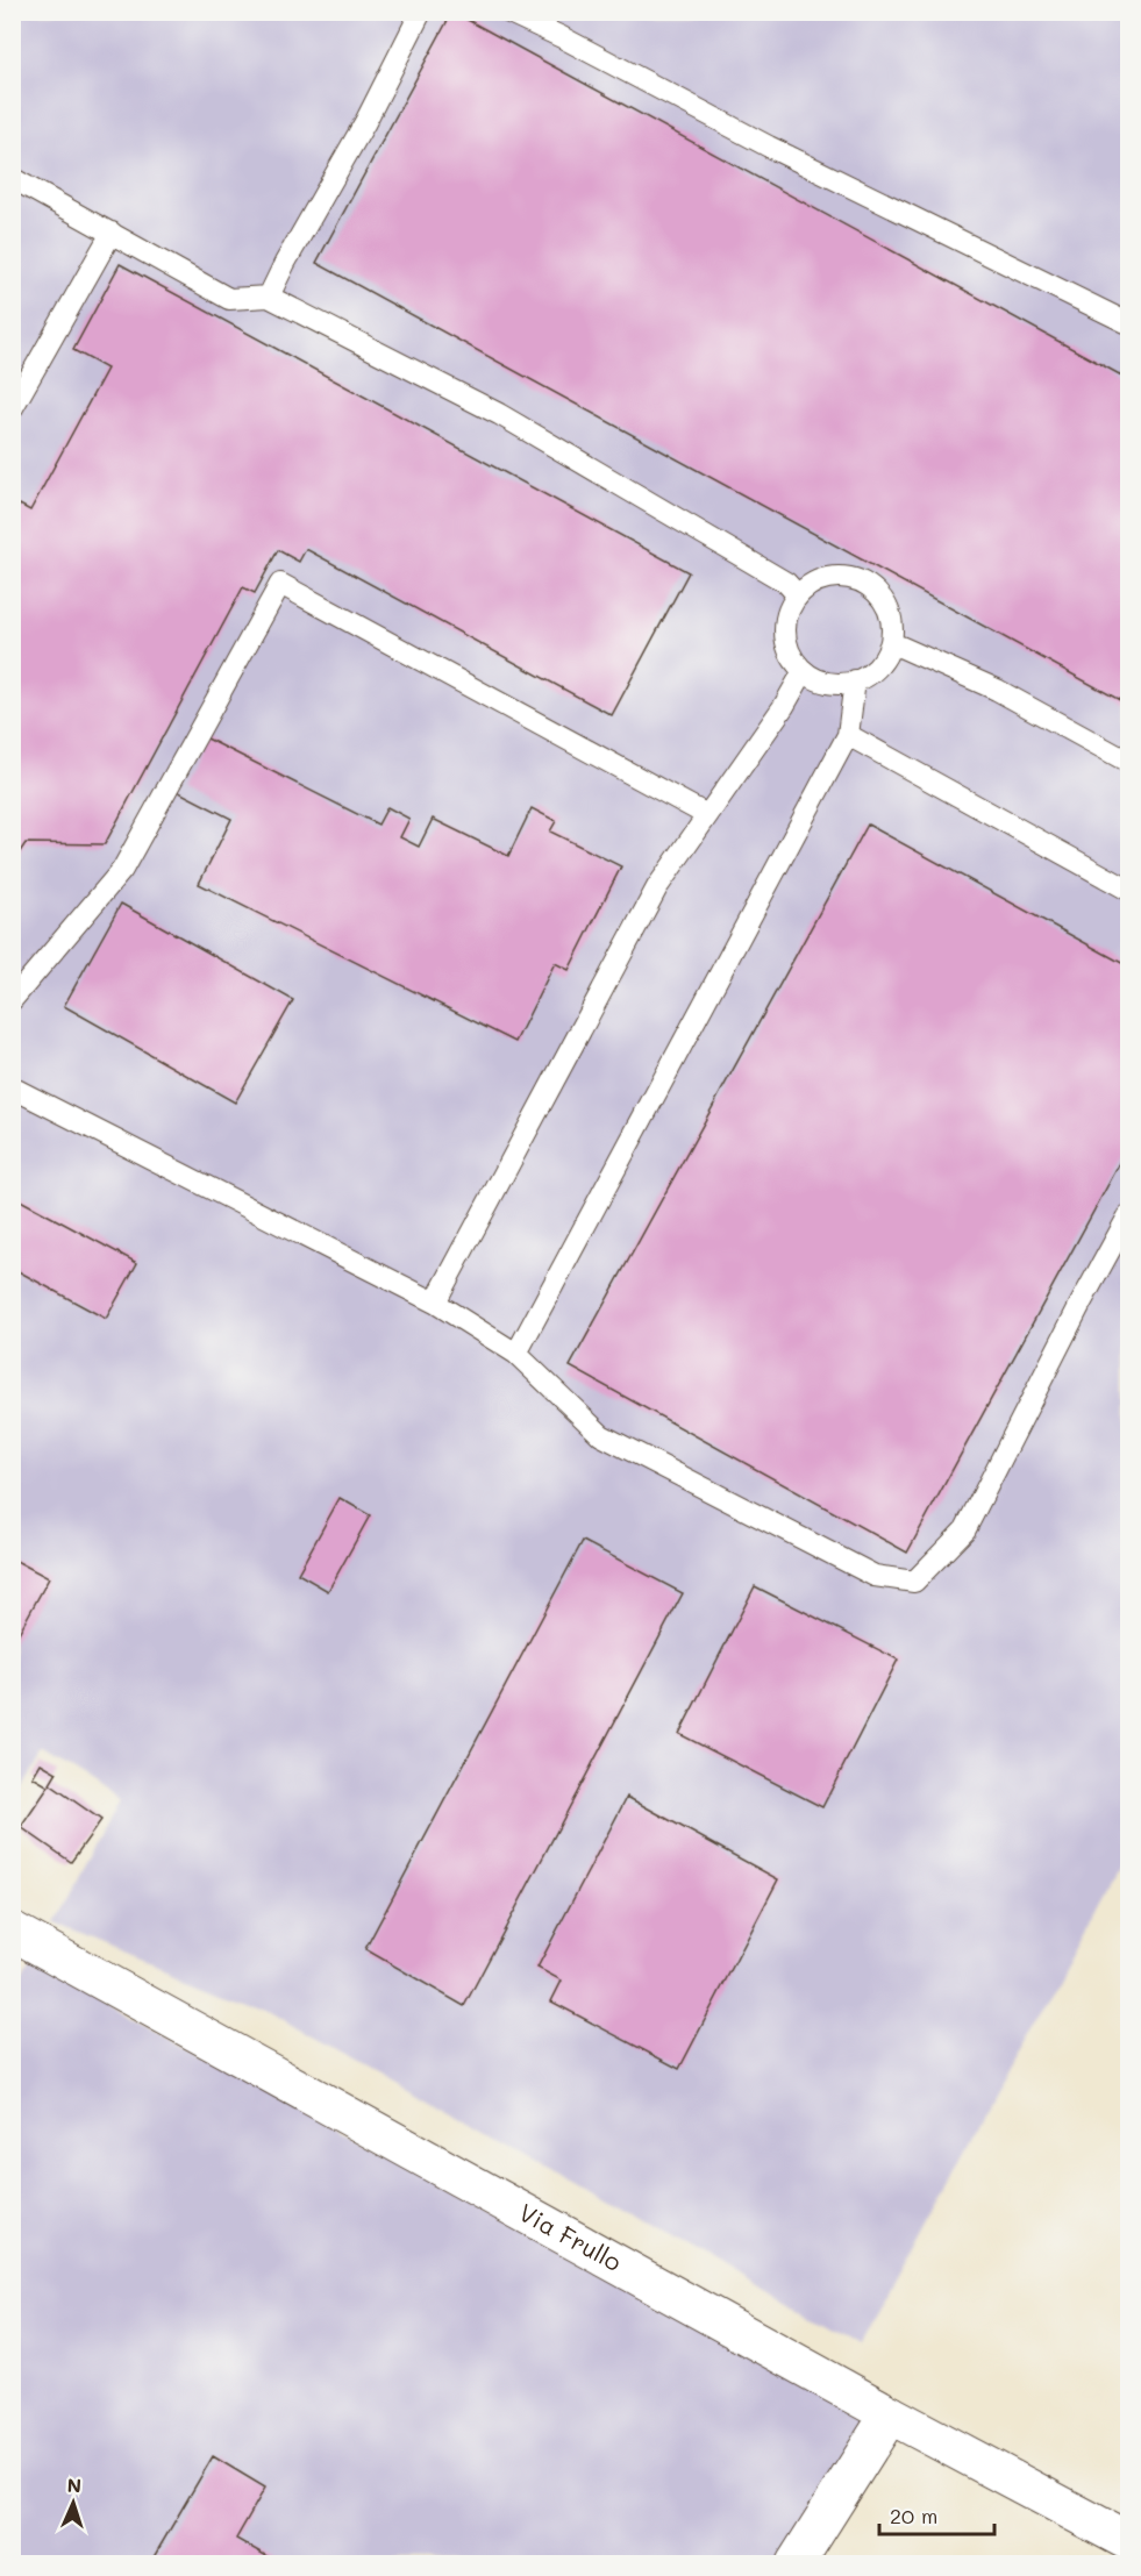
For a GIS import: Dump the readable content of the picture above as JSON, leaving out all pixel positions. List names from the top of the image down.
{
  "streets": {
    "street": ["Via Frullo"]
  },
  "scale_bar": "20 m",
  "north": "top"
}
